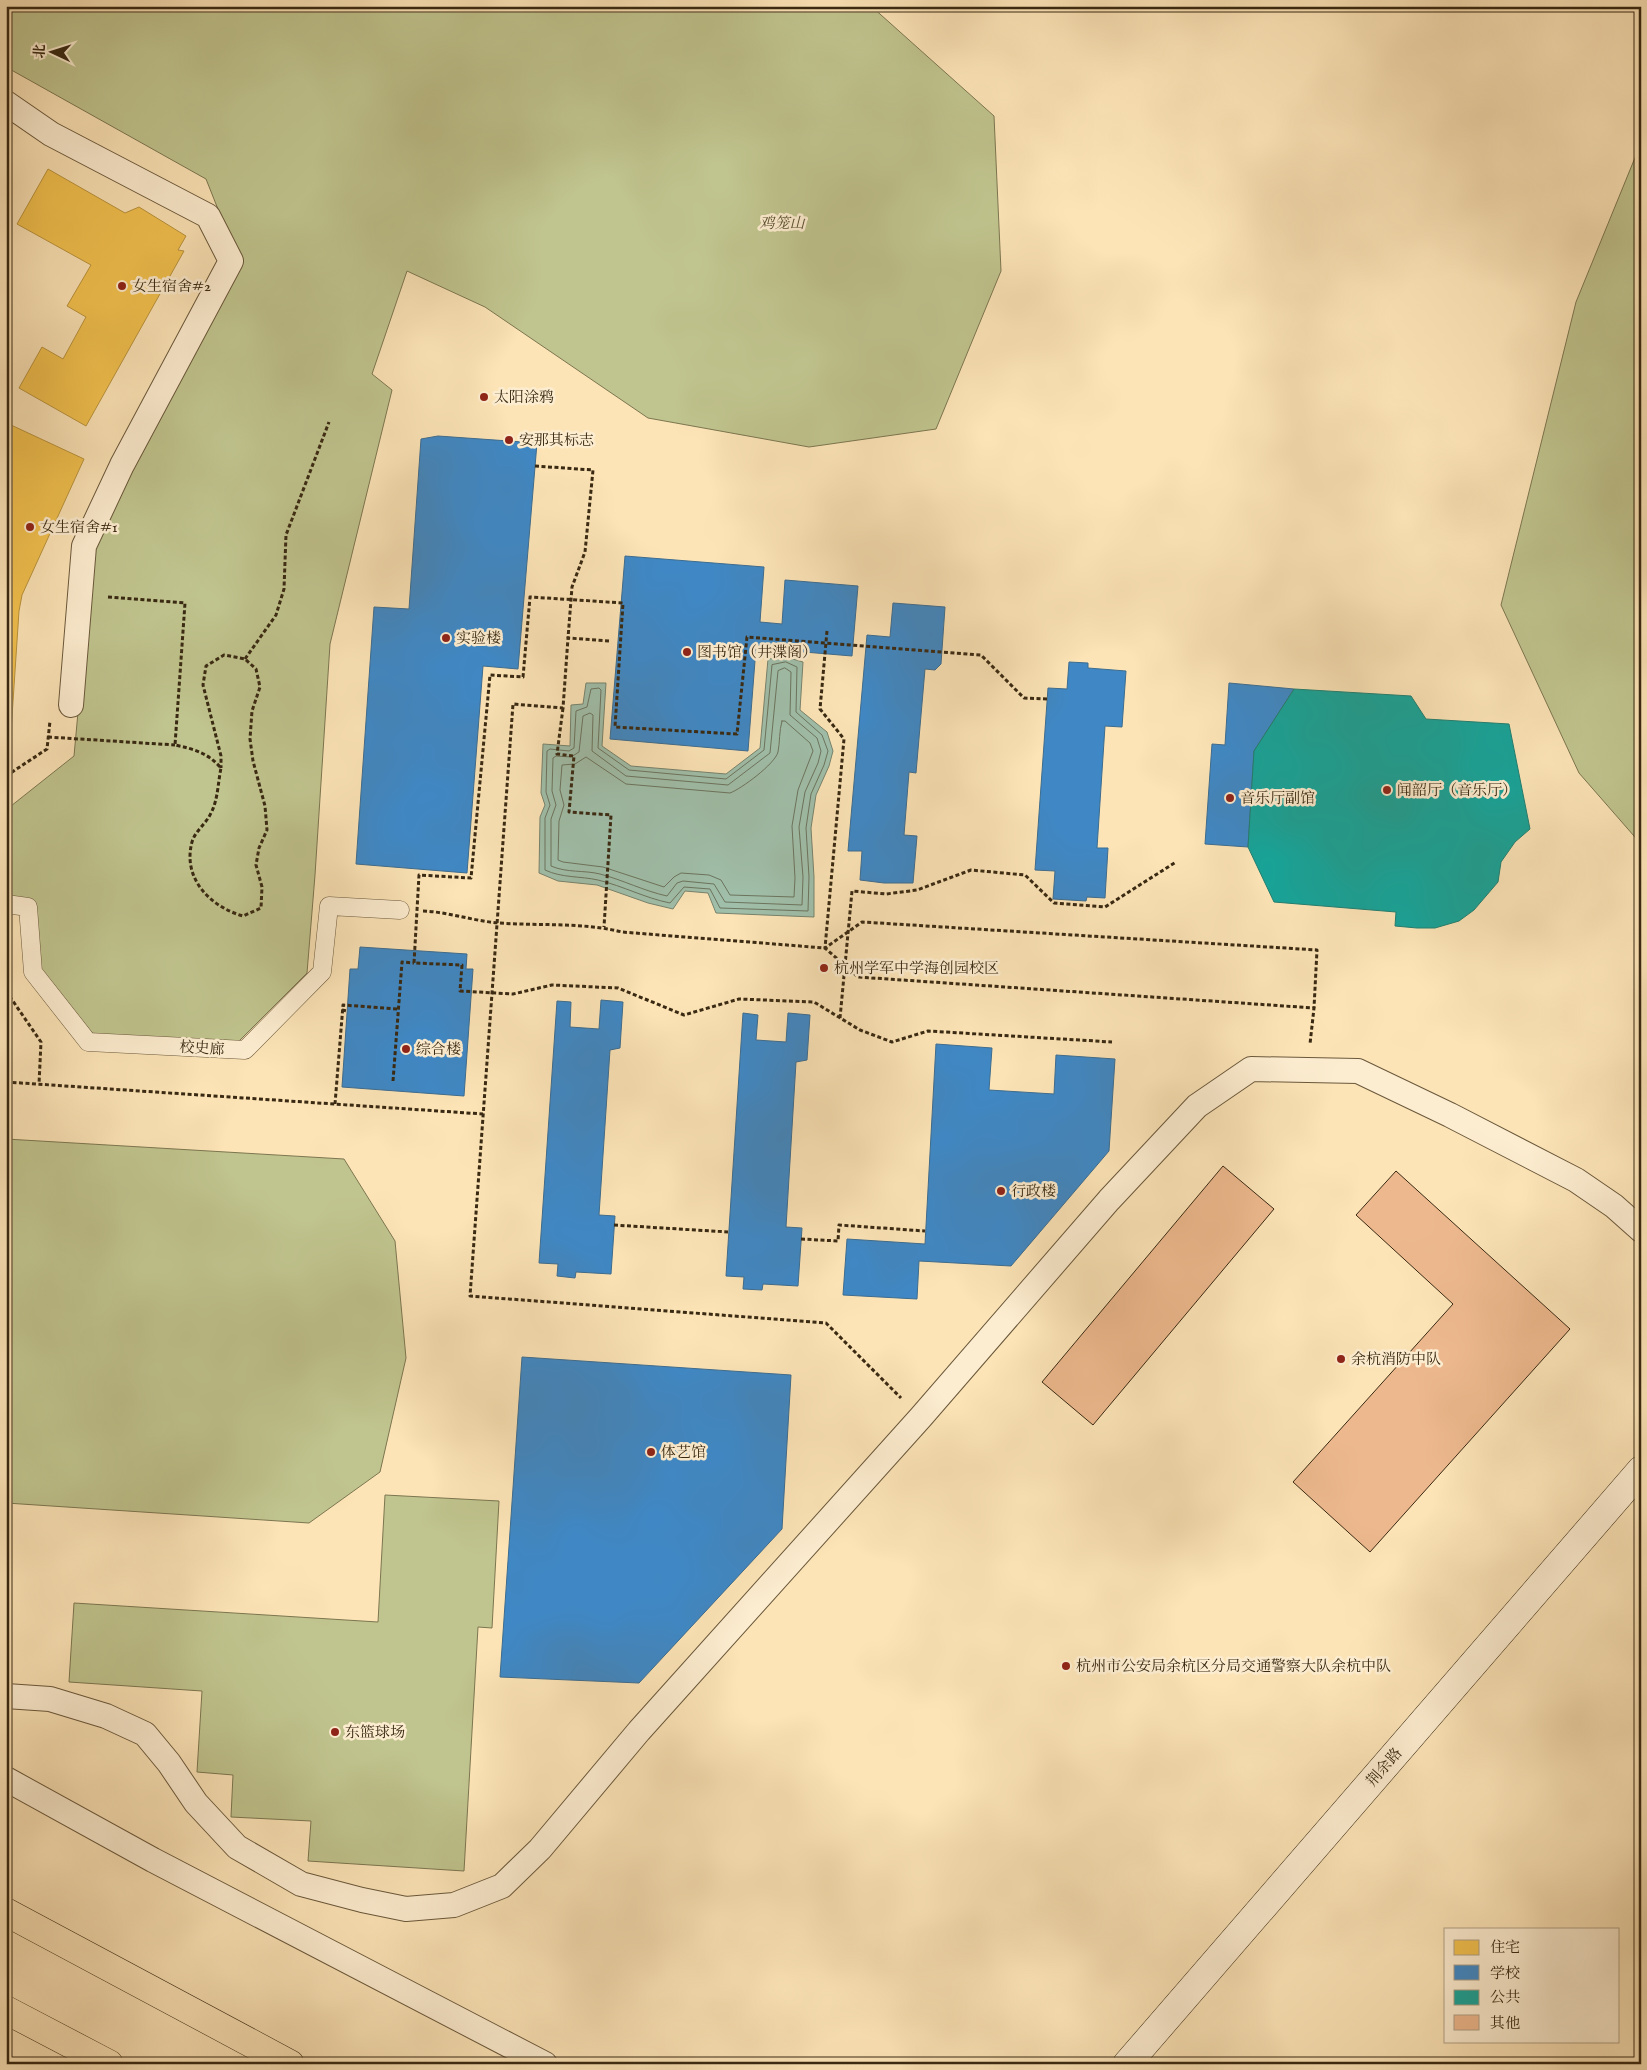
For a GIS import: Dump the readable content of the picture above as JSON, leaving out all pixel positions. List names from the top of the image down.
{
  "streets": {
    "main road": ["荆余路"],
    "street": ["校史廊"]
  },
  "parks": ["鸡笼山"],
  "places": [
    "女生宿舍#2",
    "太阳涂鸦",
    "安那其标志",
    "女生宿舍#1",
    "实验楼",
    "图书馆（井渫阁）",
    "闻韶厅（音乐厅）",
    "音乐厅副馆",
    "杭州学军中学海创园校区",
    "综合楼",
    "行政楼",
    "余杭消防中队",
    "体艺馆",
    "杭州市公安局余杭区分局交通警察大队余杭中队",
    "东篮球场"
  ],
  "legend": [
    "住宅",
    "学校",
    "公共",
    "其他"
  ],
  "north": "left"
}
